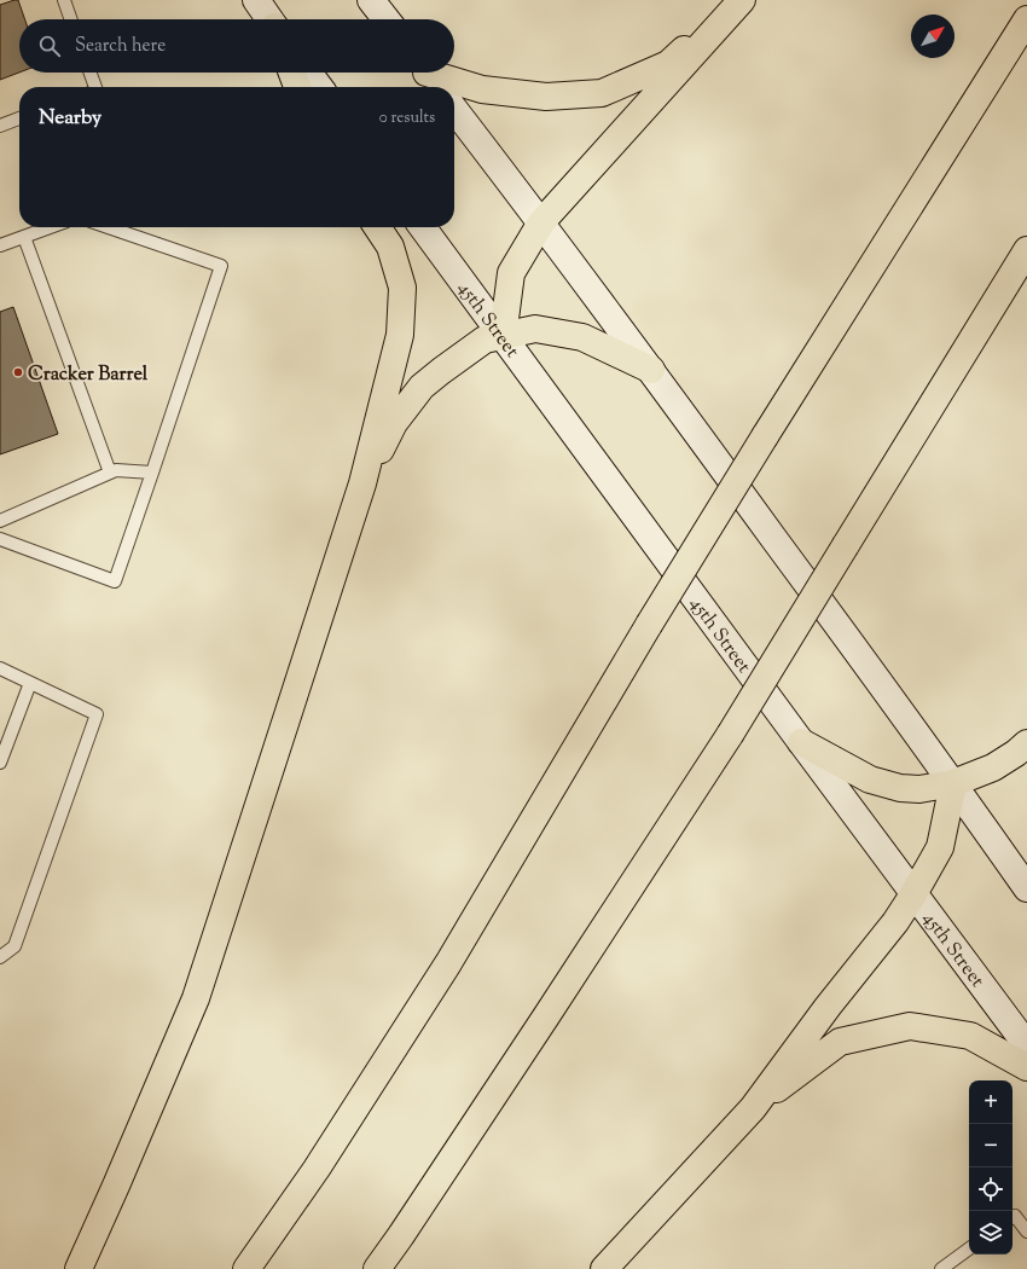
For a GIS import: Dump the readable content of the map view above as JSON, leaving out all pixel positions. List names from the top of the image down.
{
  "streets": {
    "main road": ["45th Street"]
  },
  "places": ["Cracker Barrel"],
  "north": "top right",
  "page": {
    "search": "Search here",
    "heading": ["Nearby", "0 results"],
    "map_buttons": ["+", "−"]
  }
}
